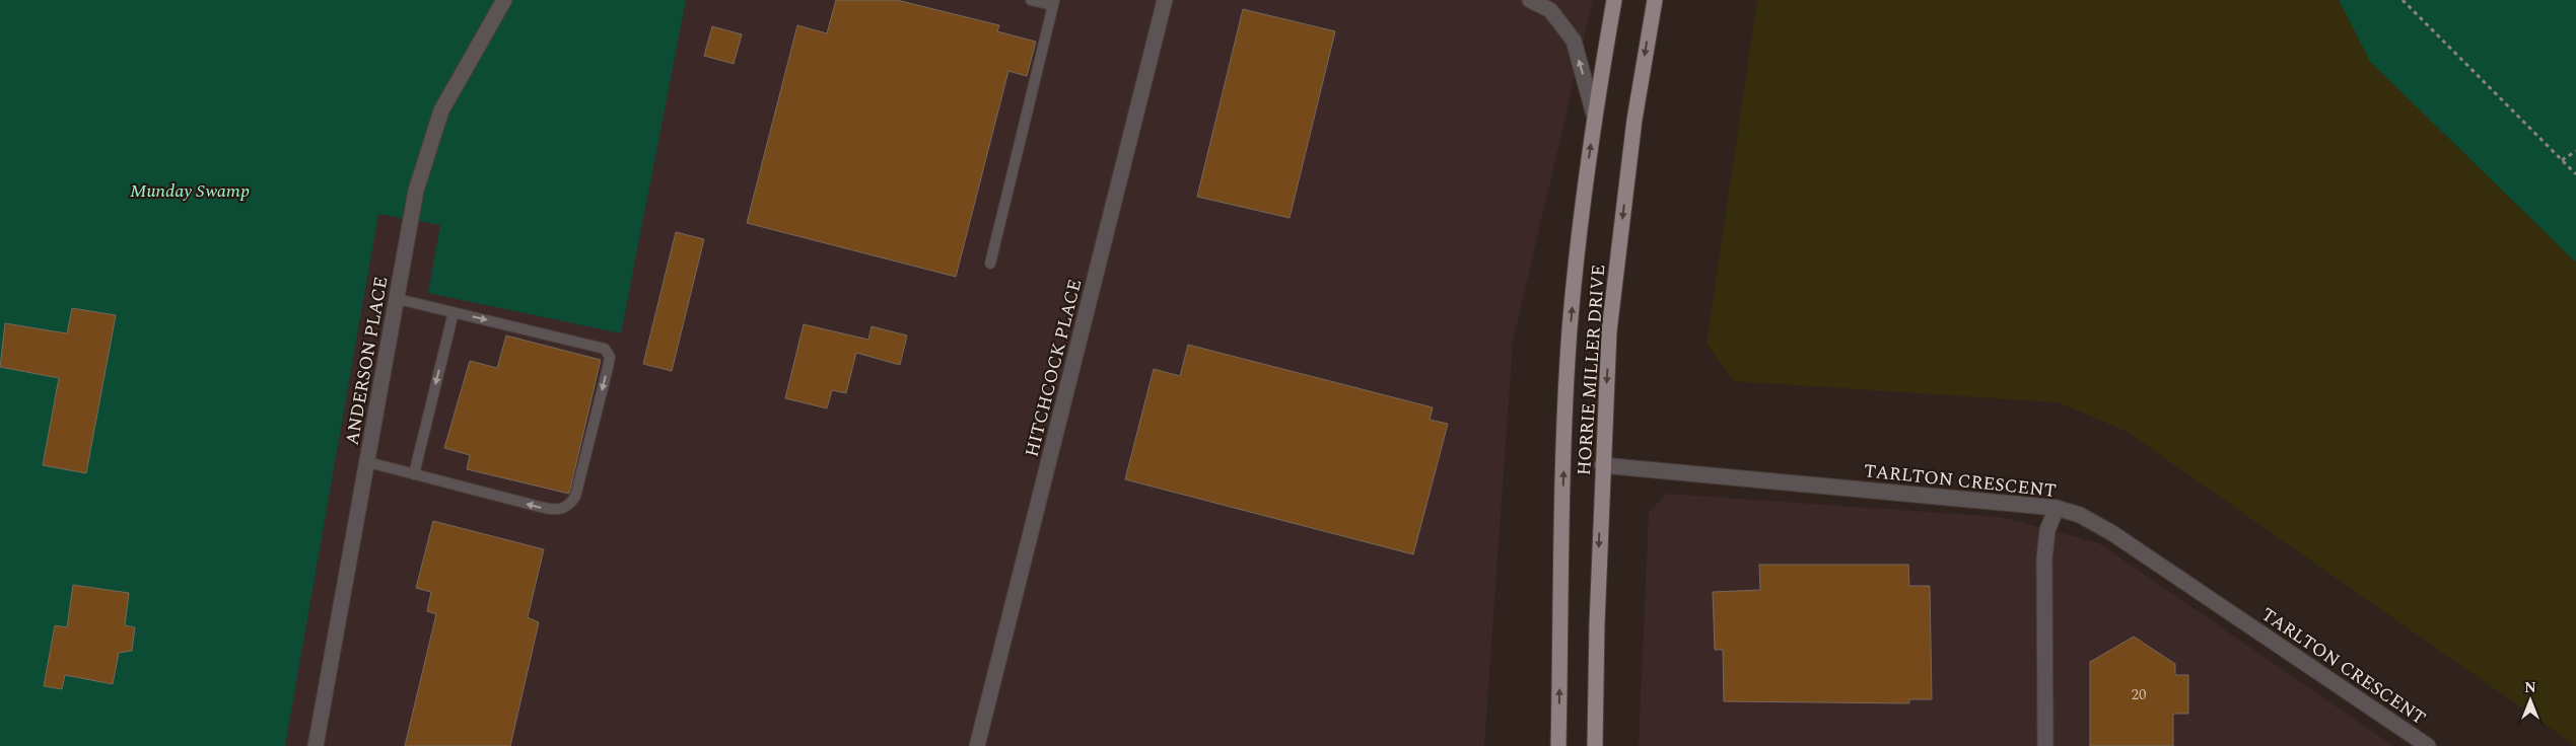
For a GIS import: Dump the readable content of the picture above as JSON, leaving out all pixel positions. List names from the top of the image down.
{
  "streets": {
    "main road": ["HORRIE MILLER DRIVE"],
    "street": ["ANDERSON PLACE", "HITCHCOCK PLACE", "TARLTON CRESCENT"]
  },
  "crossings": [
    ["HORRIE MILLER DRIVE", "TARLTON CRESCENT"]
  ],
  "parks": ["Munday Swamp"],
  "house_numbers": ["20"],
  "north": "top"
}
